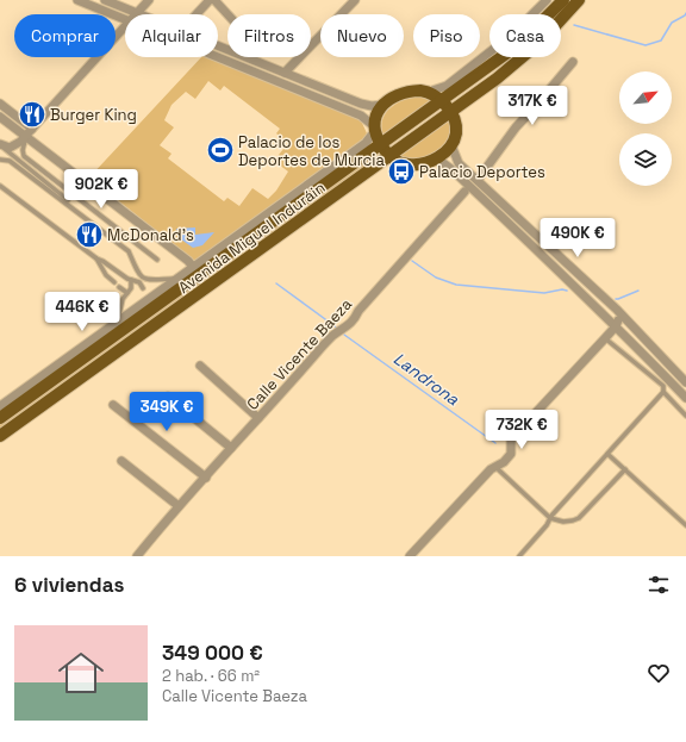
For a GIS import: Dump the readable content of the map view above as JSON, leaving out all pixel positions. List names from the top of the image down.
{
  "streets": {
    "main road": ["Avenida Miguel Induráin"],
    "street": ["Calle Vicente Baeza"]
  },
  "water": ["Landrona"],
  "places": {
    "restaurant": ["Burger King", "McDonald's"],
    "sports": ["Palacio de los Deportes de Murcia"],
    "bus stop": ["Palacio Deportes"]
  },
  "north": "top right",
  "page": {
    "chip": [
      "Comprar",
      "Alquilar",
      "Filtros",
      "Nuevo",
      "Piso",
      "Casa"
    ],
    "price": [
      "317K €",
      "902K €",
      "490K €",
      "446K €",
      "349K €",
      "732K €"
    ],
    "heading": "6 viviendas",
    "list": [
      {
        "name": "349 000 €",
        "note": "2 hab. · 66 m² · Calle Vicente Baeza"
      }
    ]
  }
}
